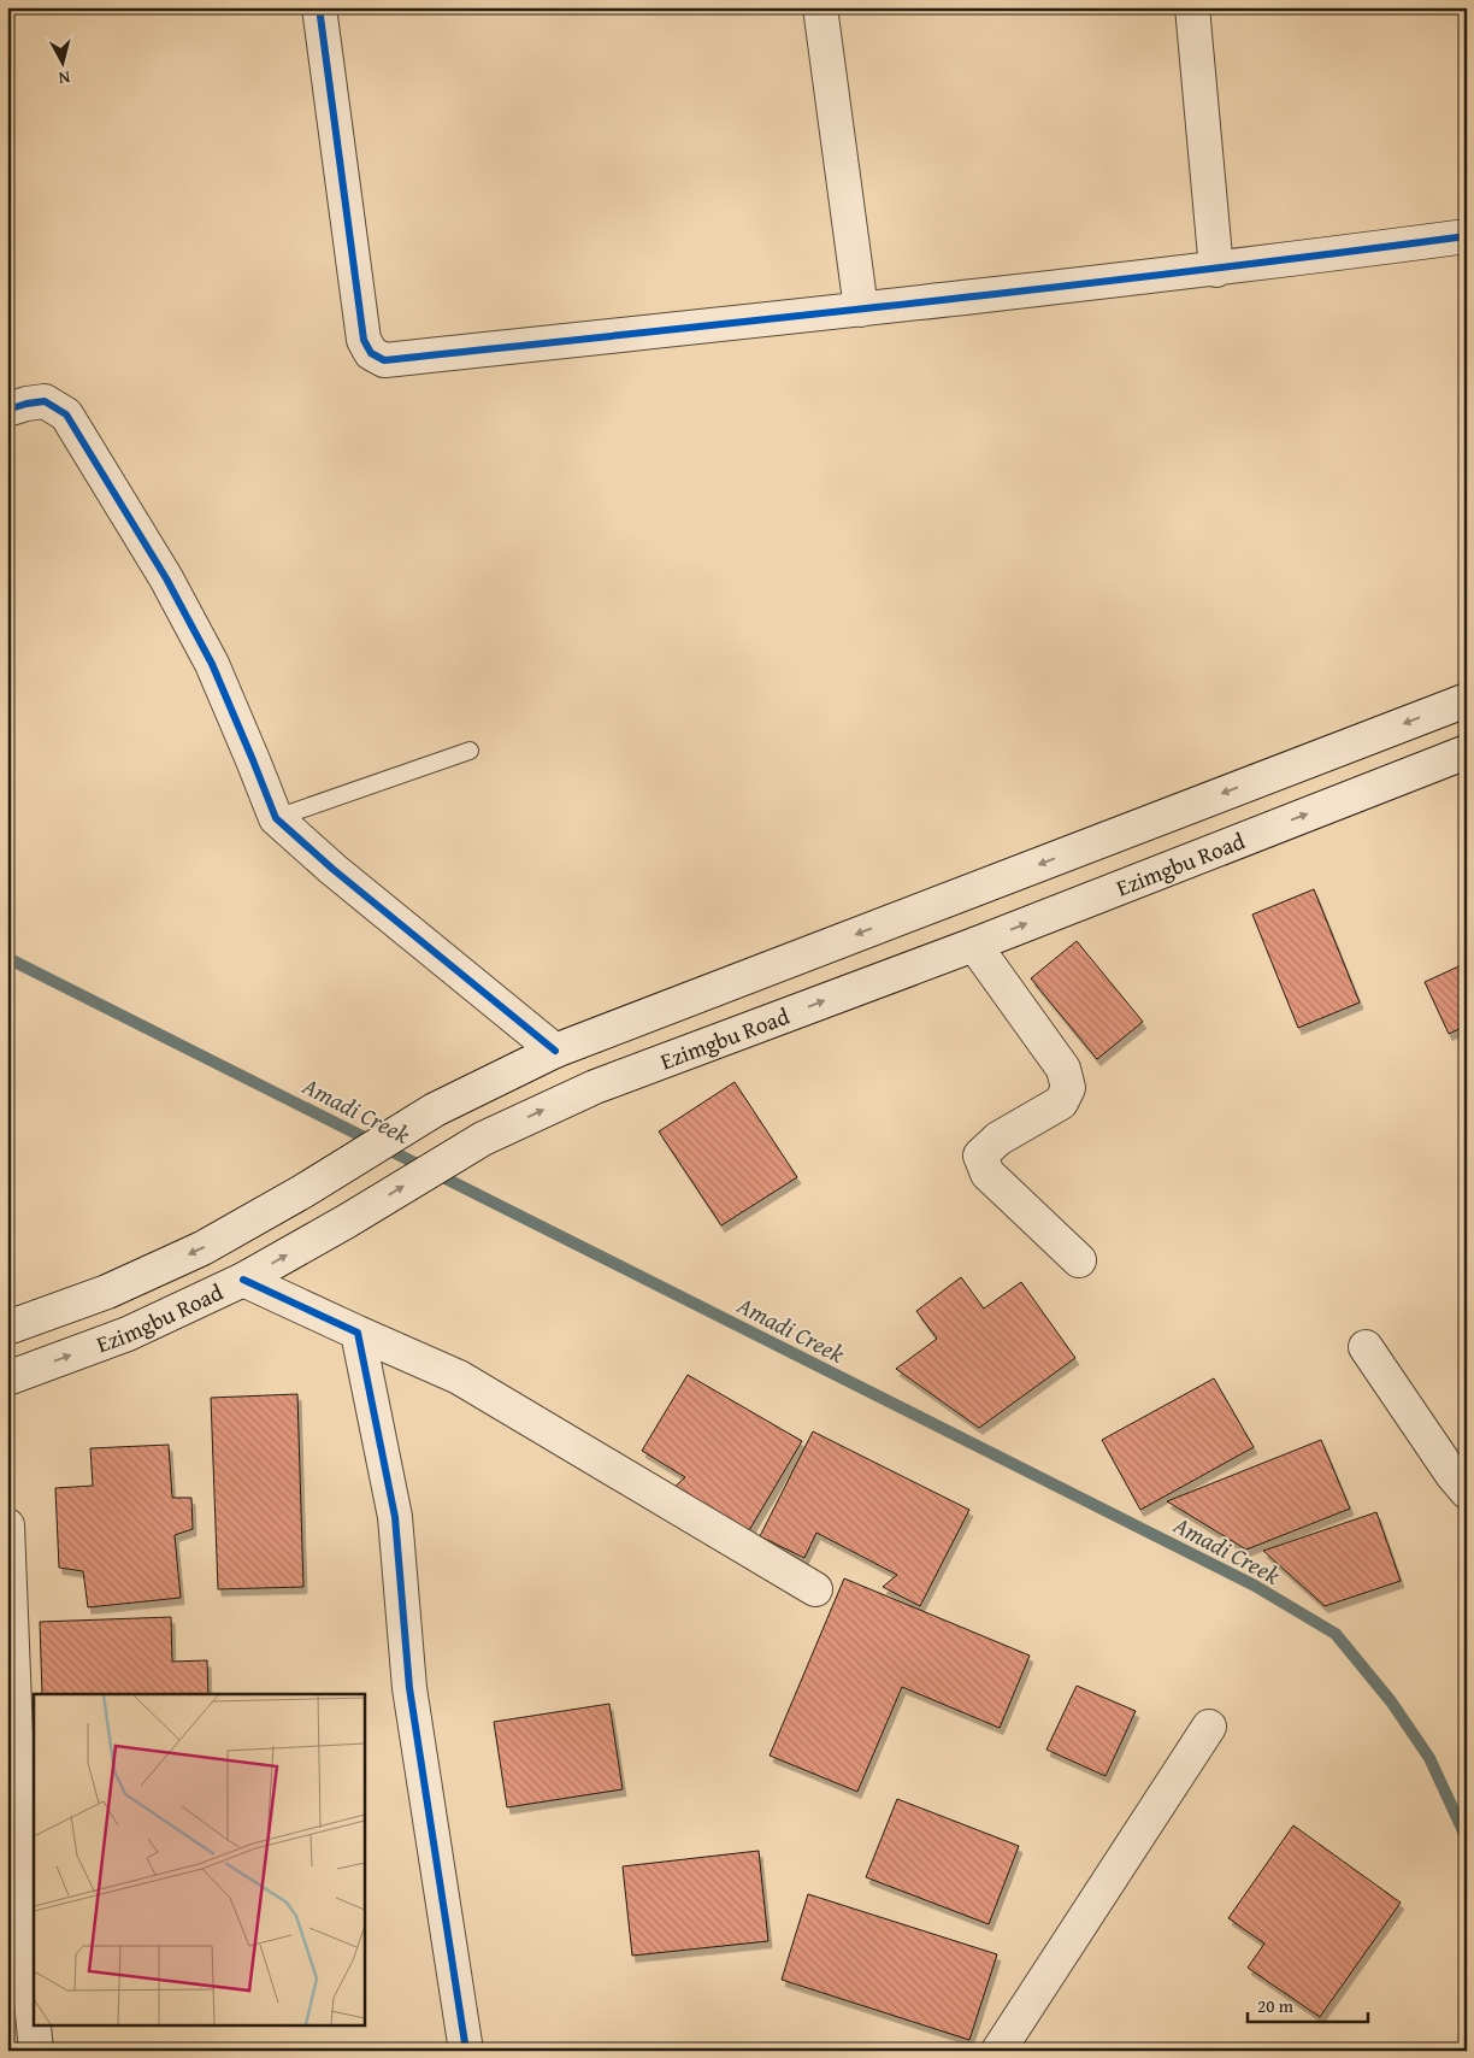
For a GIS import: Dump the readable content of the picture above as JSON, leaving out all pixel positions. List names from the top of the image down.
{
  "streets": {
    "street": ["Ezimgbu Road"]
  },
  "water": ["Amadi Creek"],
  "scale_bar": "20 m",
  "north": "bottom"
}
